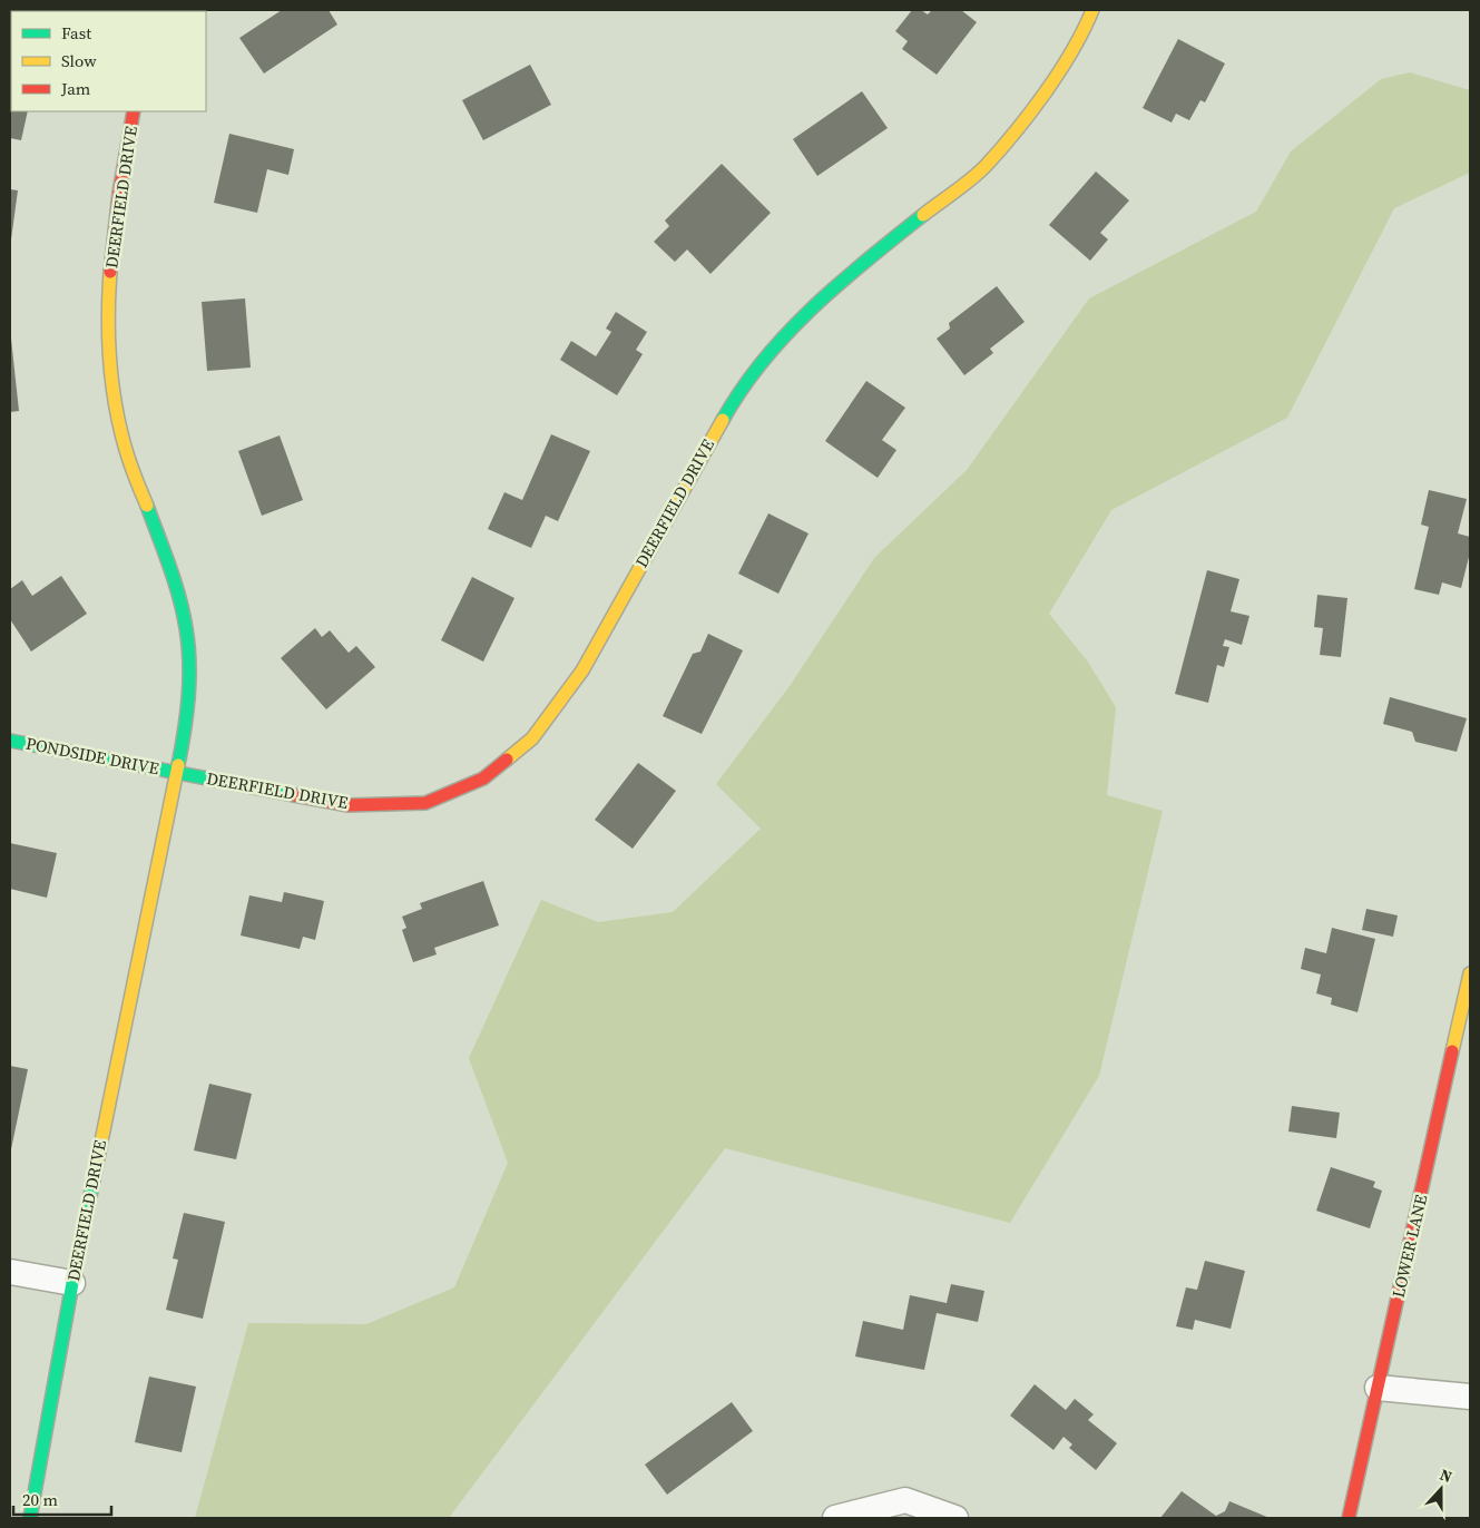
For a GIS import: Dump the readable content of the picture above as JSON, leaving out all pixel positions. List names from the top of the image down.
{
  "streets": {
    "street": ["DEERFIELD DRIVE", "PONDSIDE DRIVE", "LOWER LANE"]
  },
  "crossings": [
    ["DEERFIELD DRIVE", "PONDSIDE DRIVE"]
  ],
  "legend": ["Fast", "Slow", "Jam"],
  "scale_bar": "20 m",
  "north": "top"
}
